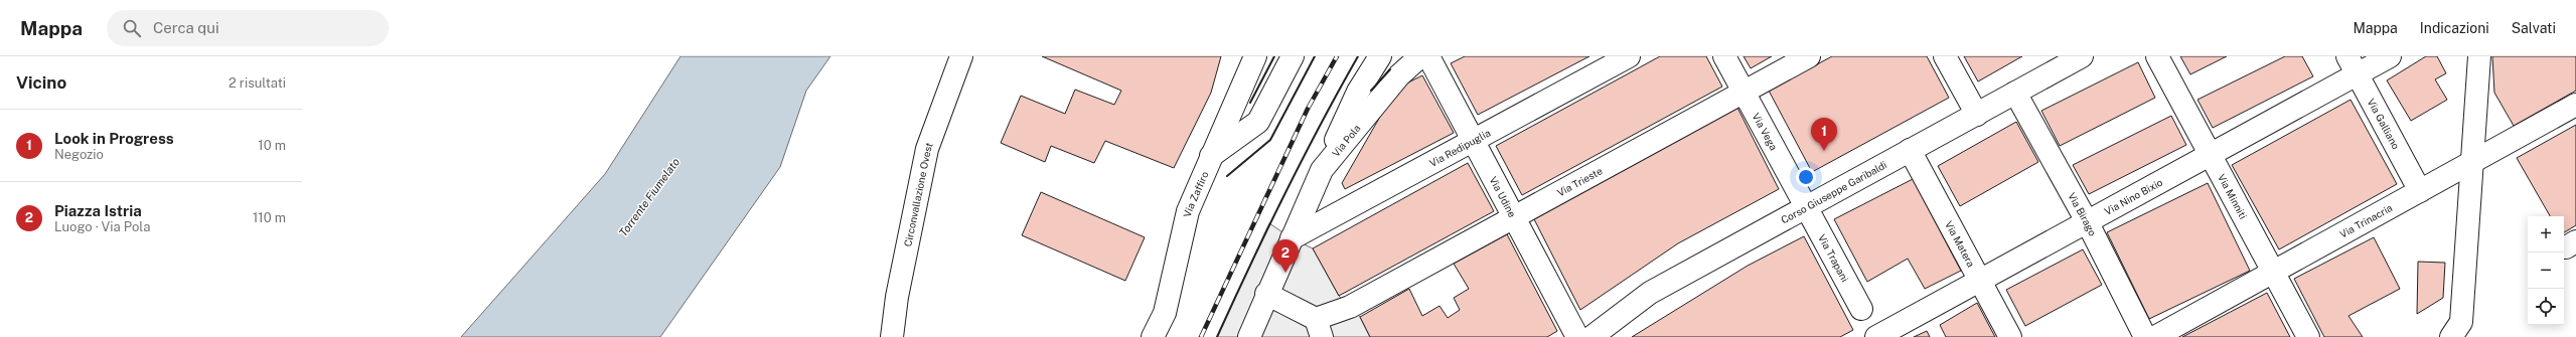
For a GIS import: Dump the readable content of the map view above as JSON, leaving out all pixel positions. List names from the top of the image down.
{
  "streets": {
    "street": [
      "Via Galliano",
      "Via Vega",
      "Via Pola",
      "Via Redipuglia",
      "Via Trieste",
      "Corso Giuseppe Garibaldi",
      "Circonvallazione Ovest",
      "Via Zaffiro",
      "Via Udine",
      "Via Nino Bixio",
      "Via Minniti",
      "Via Birago",
      "Via Trinacria",
      "Via Matera",
      "Via Trapani"
    ]
  },
  "crossings": [
    ["Via Galliano", "Via Nino Bixio"],
    ["Via Galliano", "Via Trinacria"],
    ["Via Vega", "Via Trieste"],
    ["Via Vega", "Corso Giuseppe Garibaldi"],
    ["Via Vega", "Via Trapani"],
    ["Via Pola", "Via Redipuglia"],
    ["Via Redipuglia", "Via Udine"],
    ["Via Trieste", "Via Udine"],
    ["Corso Giuseppe Garibaldi", "Via Birago"],
    ["Corso Giuseppe Garibaldi", "Via Matera"],
    ["Corso Giuseppe Garibaldi", "Via Trapani"],
    ["Via Nino Bixio", "Via Minniti"],
    ["Via Nino Bixio", "Via Birago"],
    ["Via Nino Bixio", "Via Matera"],
    ["Via Minniti", "Via Trinacria"]
  ],
  "water": ["Torrente Fiumelato"],
  "page": {
    "header": "Mappa",
    "search": "Cerca qui",
    "nav": ["Mappa", "Indicazioni", "Salvati"],
    "heading": ["Vicino", "2 risultati"],
    "list": [
      {
        "mark": "1",
        "name": "Look in Progress",
        "note": "Negozio",
        "value": "10 m"
      },
      {
        "mark": "2",
        "name": "Piazza Istria",
        "note": "Luogo · Via Pola",
        "value": "110 m"
      }
    ],
    "pins": ["1", "2"],
    "map_buttons": ["+", "−"]
  }
}
